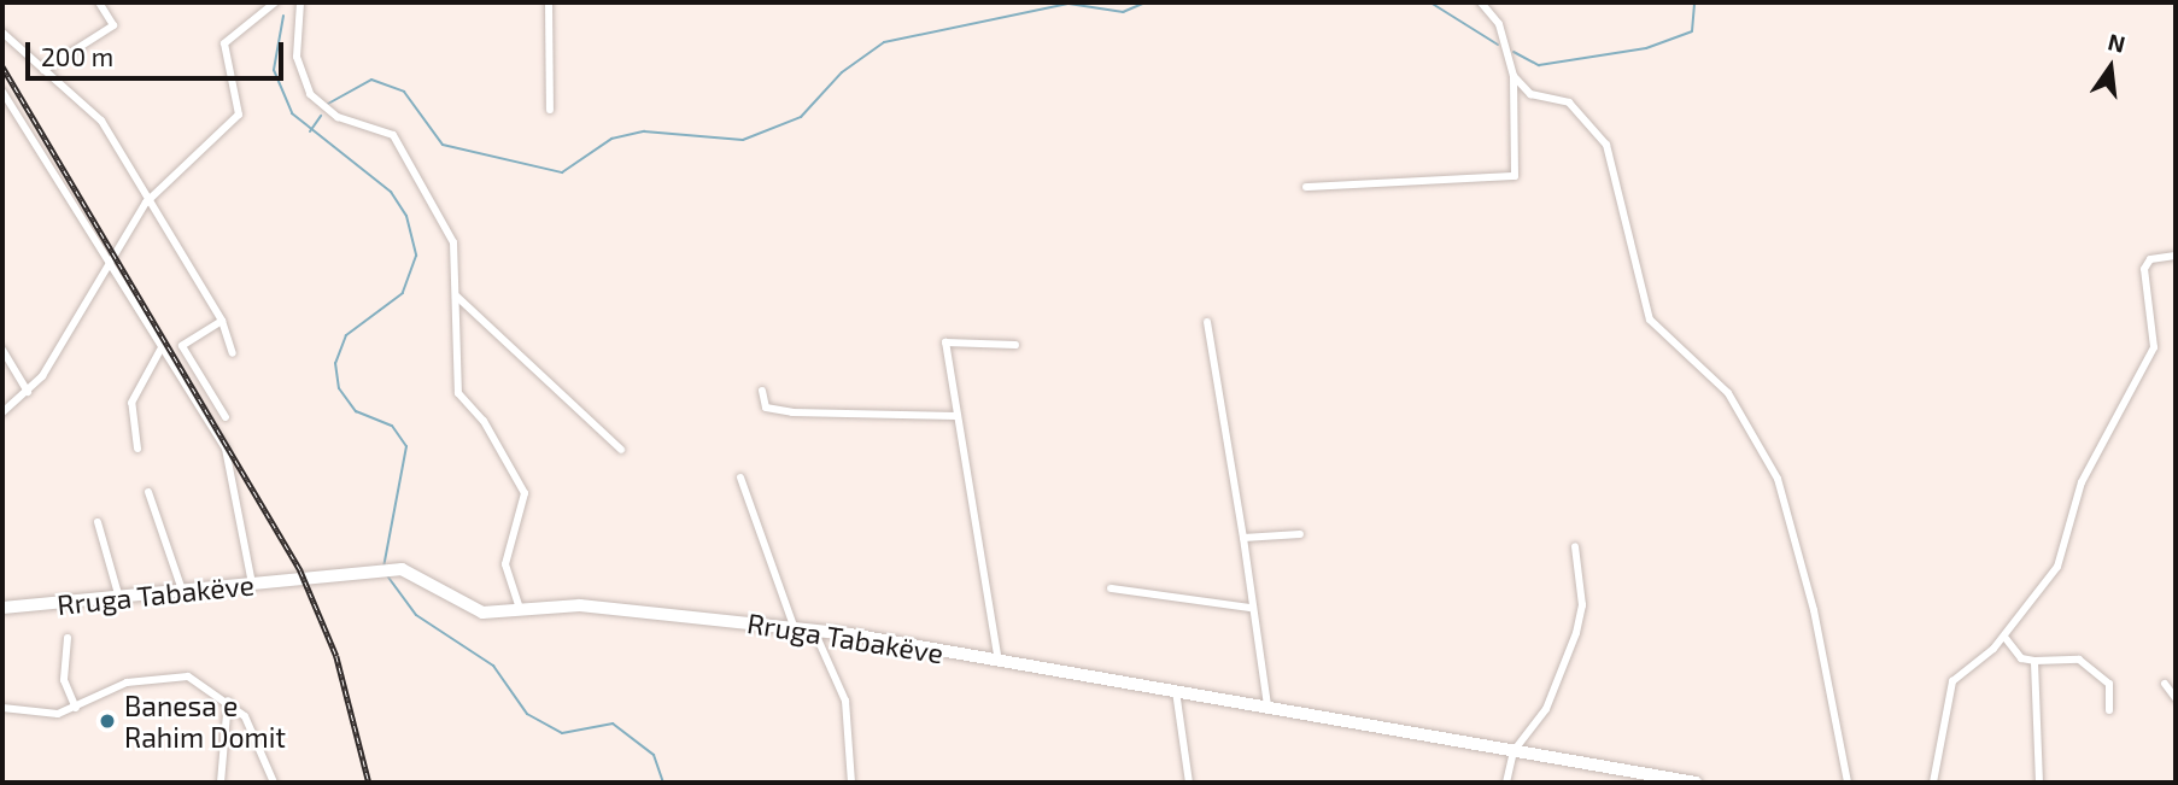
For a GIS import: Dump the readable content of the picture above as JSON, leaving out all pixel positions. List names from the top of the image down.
{
  "streets": {
    "street": ["Rruga Tabakëve"]
  },
  "places": ["Banesa e Rahim Domit"],
  "scale_bar": "200 m",
  "north": "top"
}
